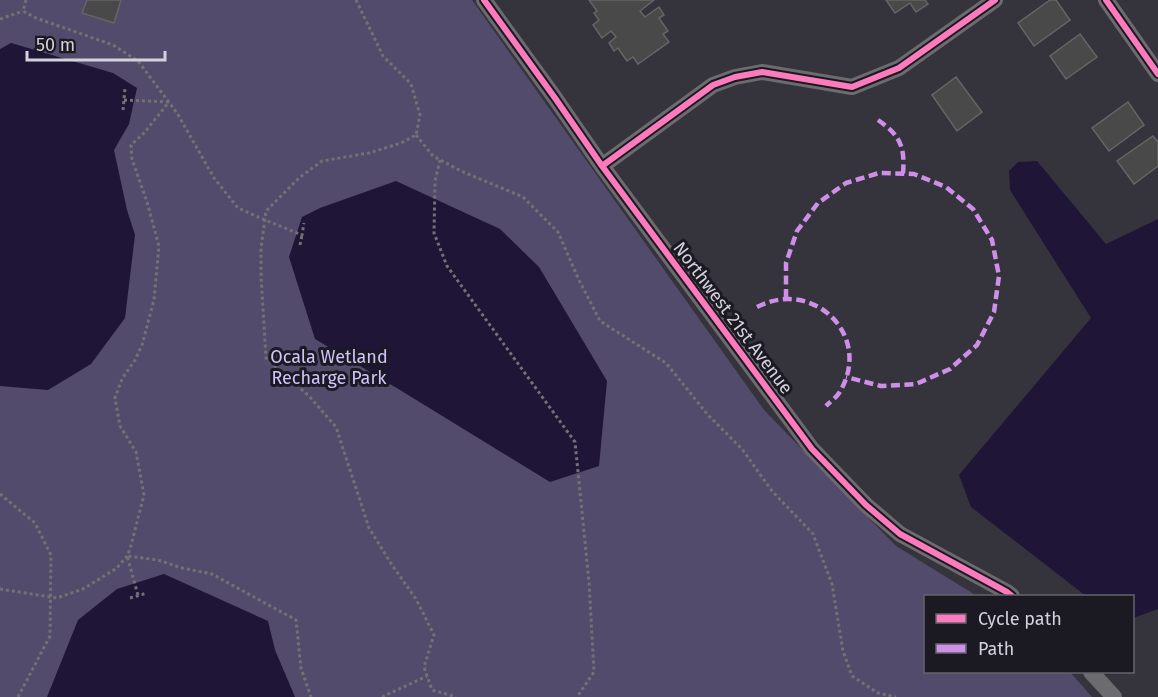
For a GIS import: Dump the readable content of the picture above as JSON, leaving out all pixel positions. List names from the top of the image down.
{
  "streets": {
    "street": ["Northwest 21st Avenue"]
  },
  "parks": ["Ocala Wetland Recharge Park"],
  "legend": ["Cycle path", "Path"],
  "scale_bar": "50 m"
}
